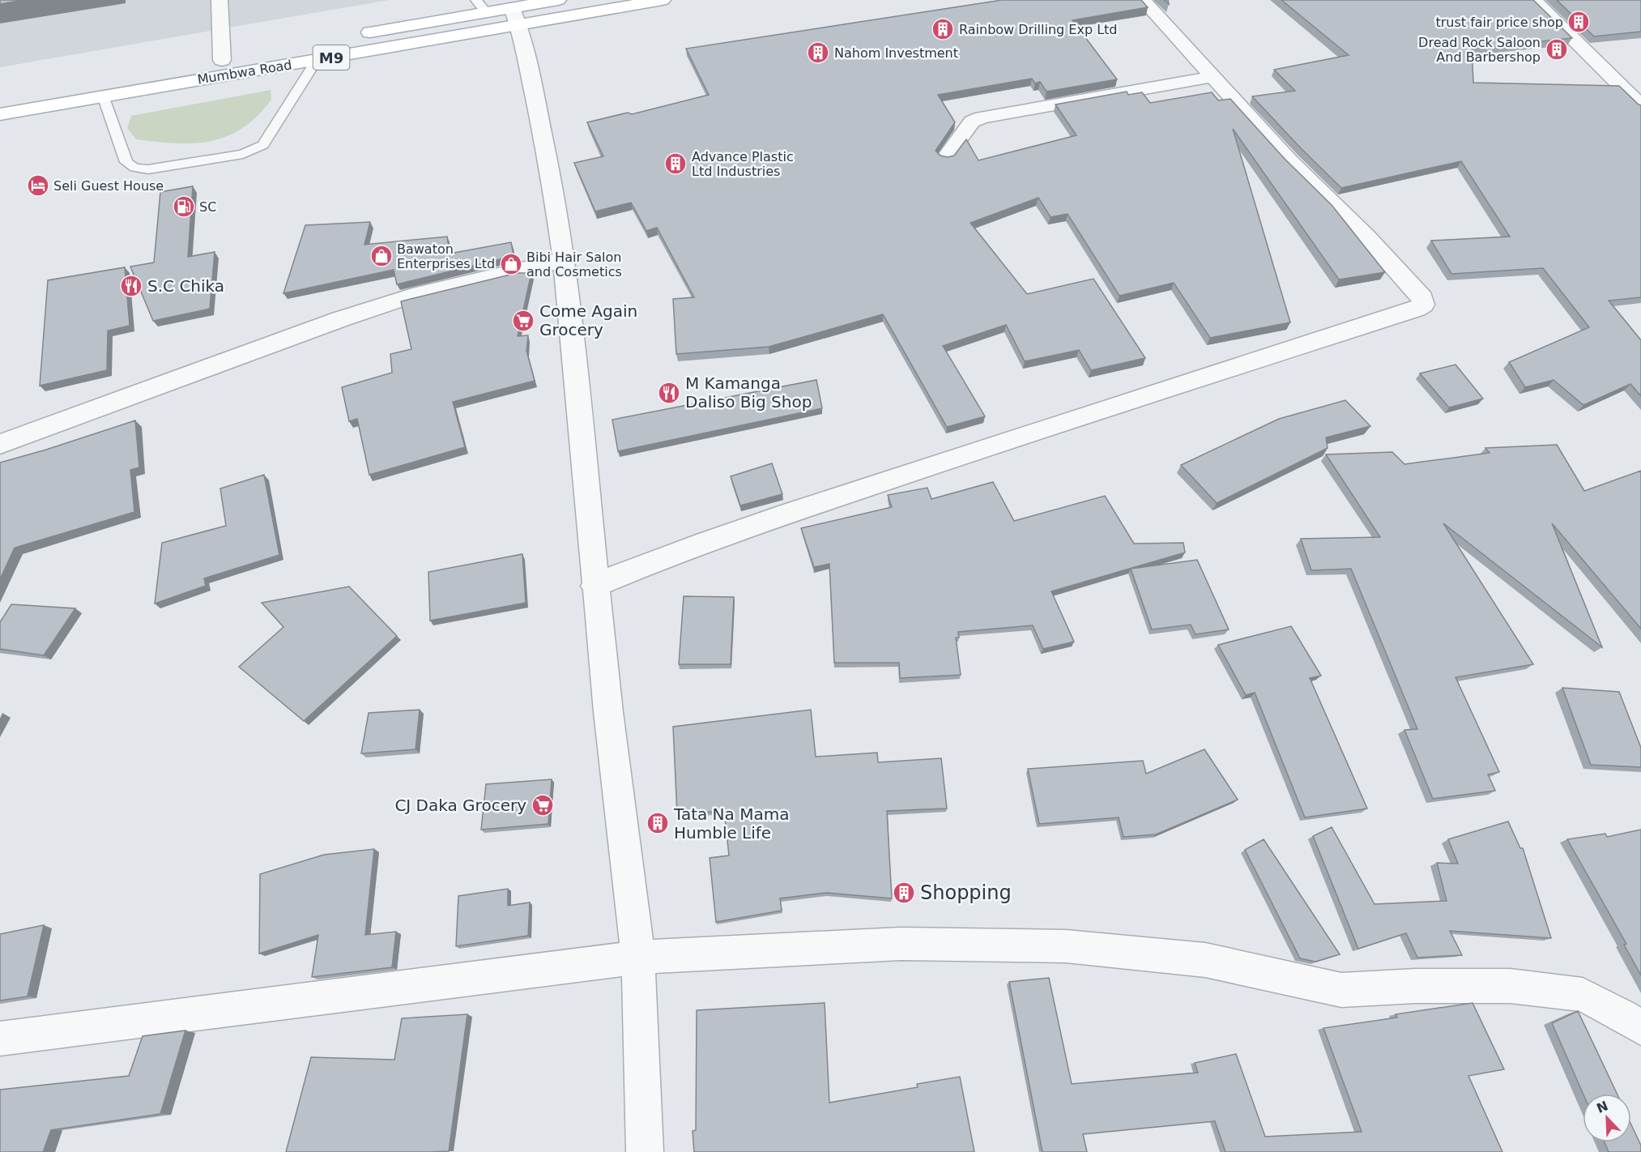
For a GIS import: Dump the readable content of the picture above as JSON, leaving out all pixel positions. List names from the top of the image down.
{
  "streets": {
    "main road": ["M9", "Mumbwa Road"]
  },
  "places": {
    "building": [
      "trust fair price shop",
      "Rainbow Drilling Exp Ltd",
      "Dread Rock Saloon And Barbershop",
      "Nahom Investment",
      "Advance Plastic Ltd Industries",
      "Tata Na Mama Humble Life",
      "Shopping"
    ],
    "hotel": ["Seli Guest House"],
    "fuel station": ["SC"],
    "shop": ["Bawaton Enterprises Ltd", "Bibi Hair Salon and Cosmetics"],
    "restaurant": ["S.C Chika", "M Kamanga Daliso Big Shop"],
    "supermarket": ["Come Again Grocery", "CJ Daka Grocery"]
  },
  "north": "top left"
}
